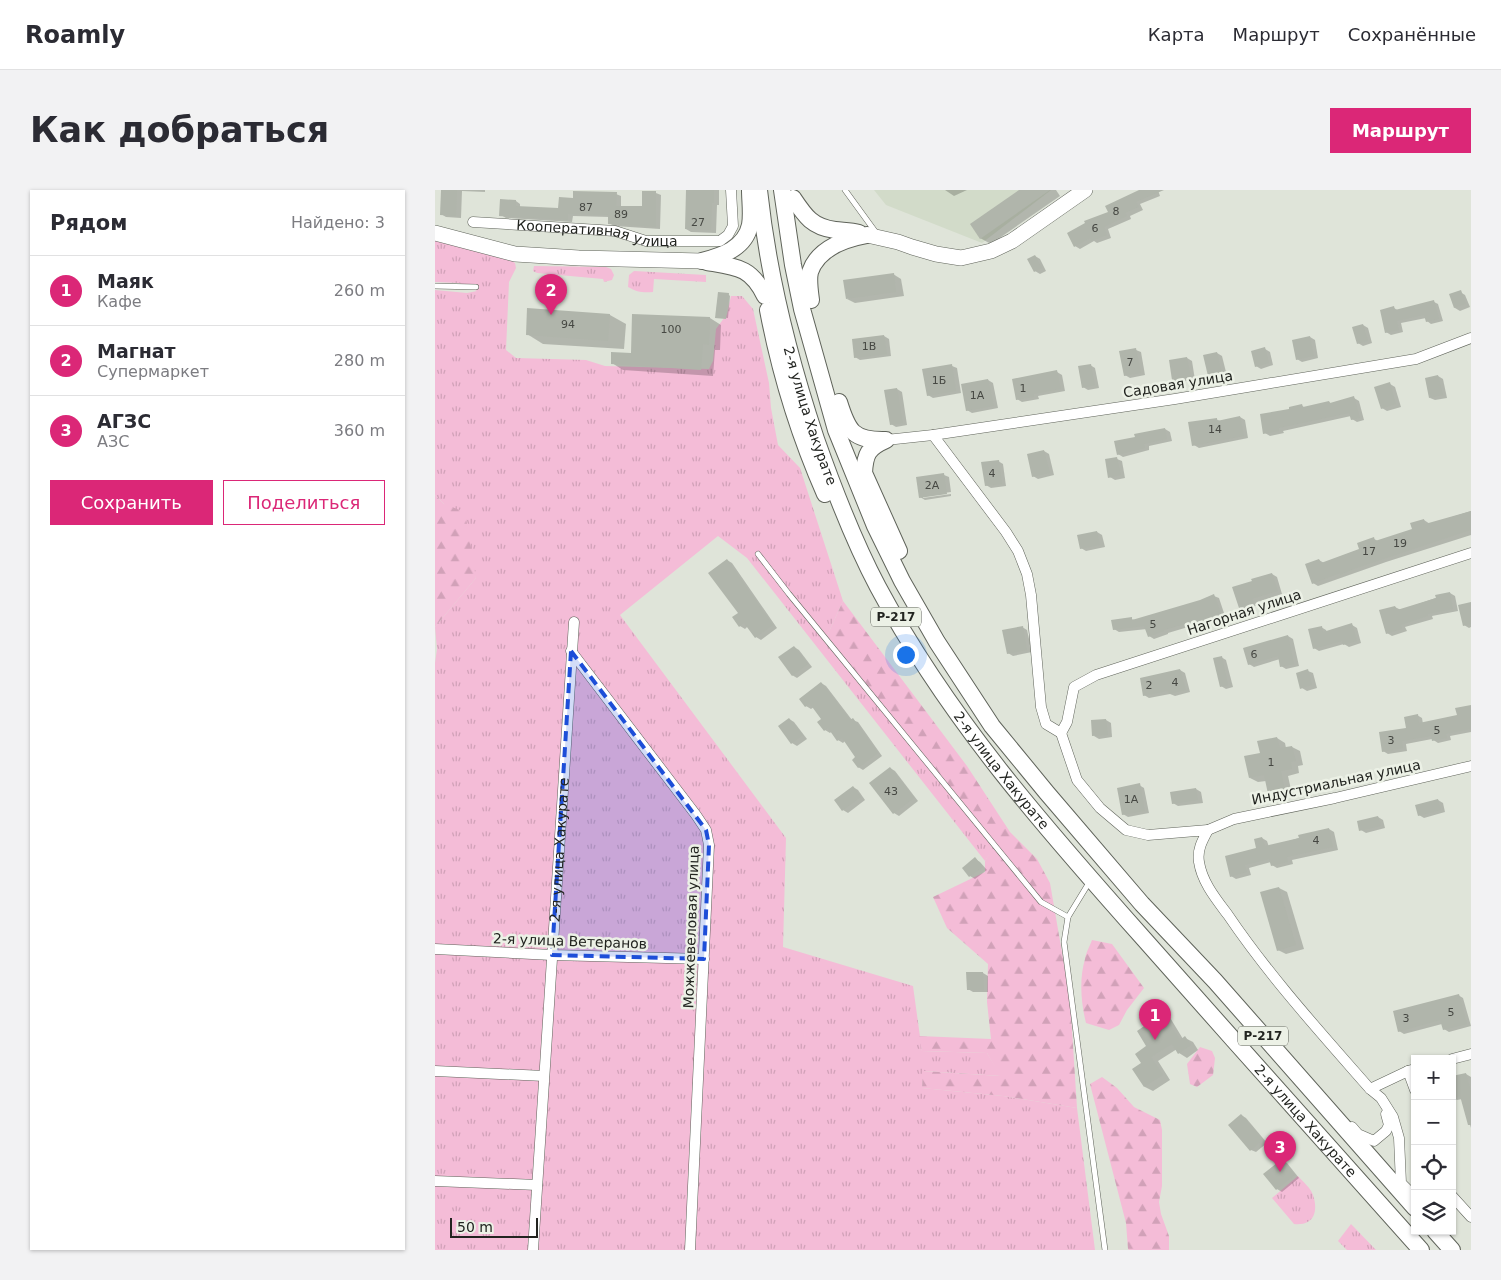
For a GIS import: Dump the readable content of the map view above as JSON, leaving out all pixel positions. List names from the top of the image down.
{
  "streets": {
    "main road": ["Кооперативная улица", "2-я улица Хакурате", "Р-217"],
    "street": [
      "Садовая улица",
      "Нагорная улица",
      "Индустриальная улица",
      "Можжевеловая улица",
      "2-я улица Ветеранов"
    ]
  },
  "crossings": [
    ["2-я улица Хакурате", "Можжевеловая улица"],
    ["2-я улица Хакурате", "2-я улица Ветеранов"],
    ["Нагорная улица", "Индустриальная улица"],
    ["Можжевеловая улица", "2-я улица Ветеранов"]
  ],
  "house_numbers": [
    "87",
    "8",
    "89",
    "27",
    "6",
    "94",
    "100",
    "1В",
    "7",
    "1Б",
    "1",
    "1А",
    "14",
    "4",
    "2А",
    "19",
    "17",
    "5",
    "6",
    "4",
    "2",
    "5",
    "3",
    "1",
    "43",
    "1А",
    "4",
    "5",
    "3"
  ],
  "scale_bar": "50 m",
  "page": {
    "header": "Roamly",
    "nav": ["Карта", "Маршрут", "Сохранённые"],
    "buttons": [
      "Маршрут",
      ["Сохранить", "Поделиться"]
    ],
    "title": "Как добраться",
    "heading": ["Рядом", "Найдено: 3"],
    "list": [
      {
        "mark": "1",
        "name": "Маяк",
        "note": "Кафе",
        "value": "260 m"
      },
      {
        "mark": "2",
        "name": "Магнат",
        "note": "Супермаркет",
        "value": "280 m"
      },
      {
        "mark": "3",
        "name": "АГЗС",
        "note": "АЗС",
        "value": "360 m"
      }
    ],
    "pins": ["2", "1", "3"],
    "map_buttons": ["+", "−"],
    "scale": "50 m"
  }
}
